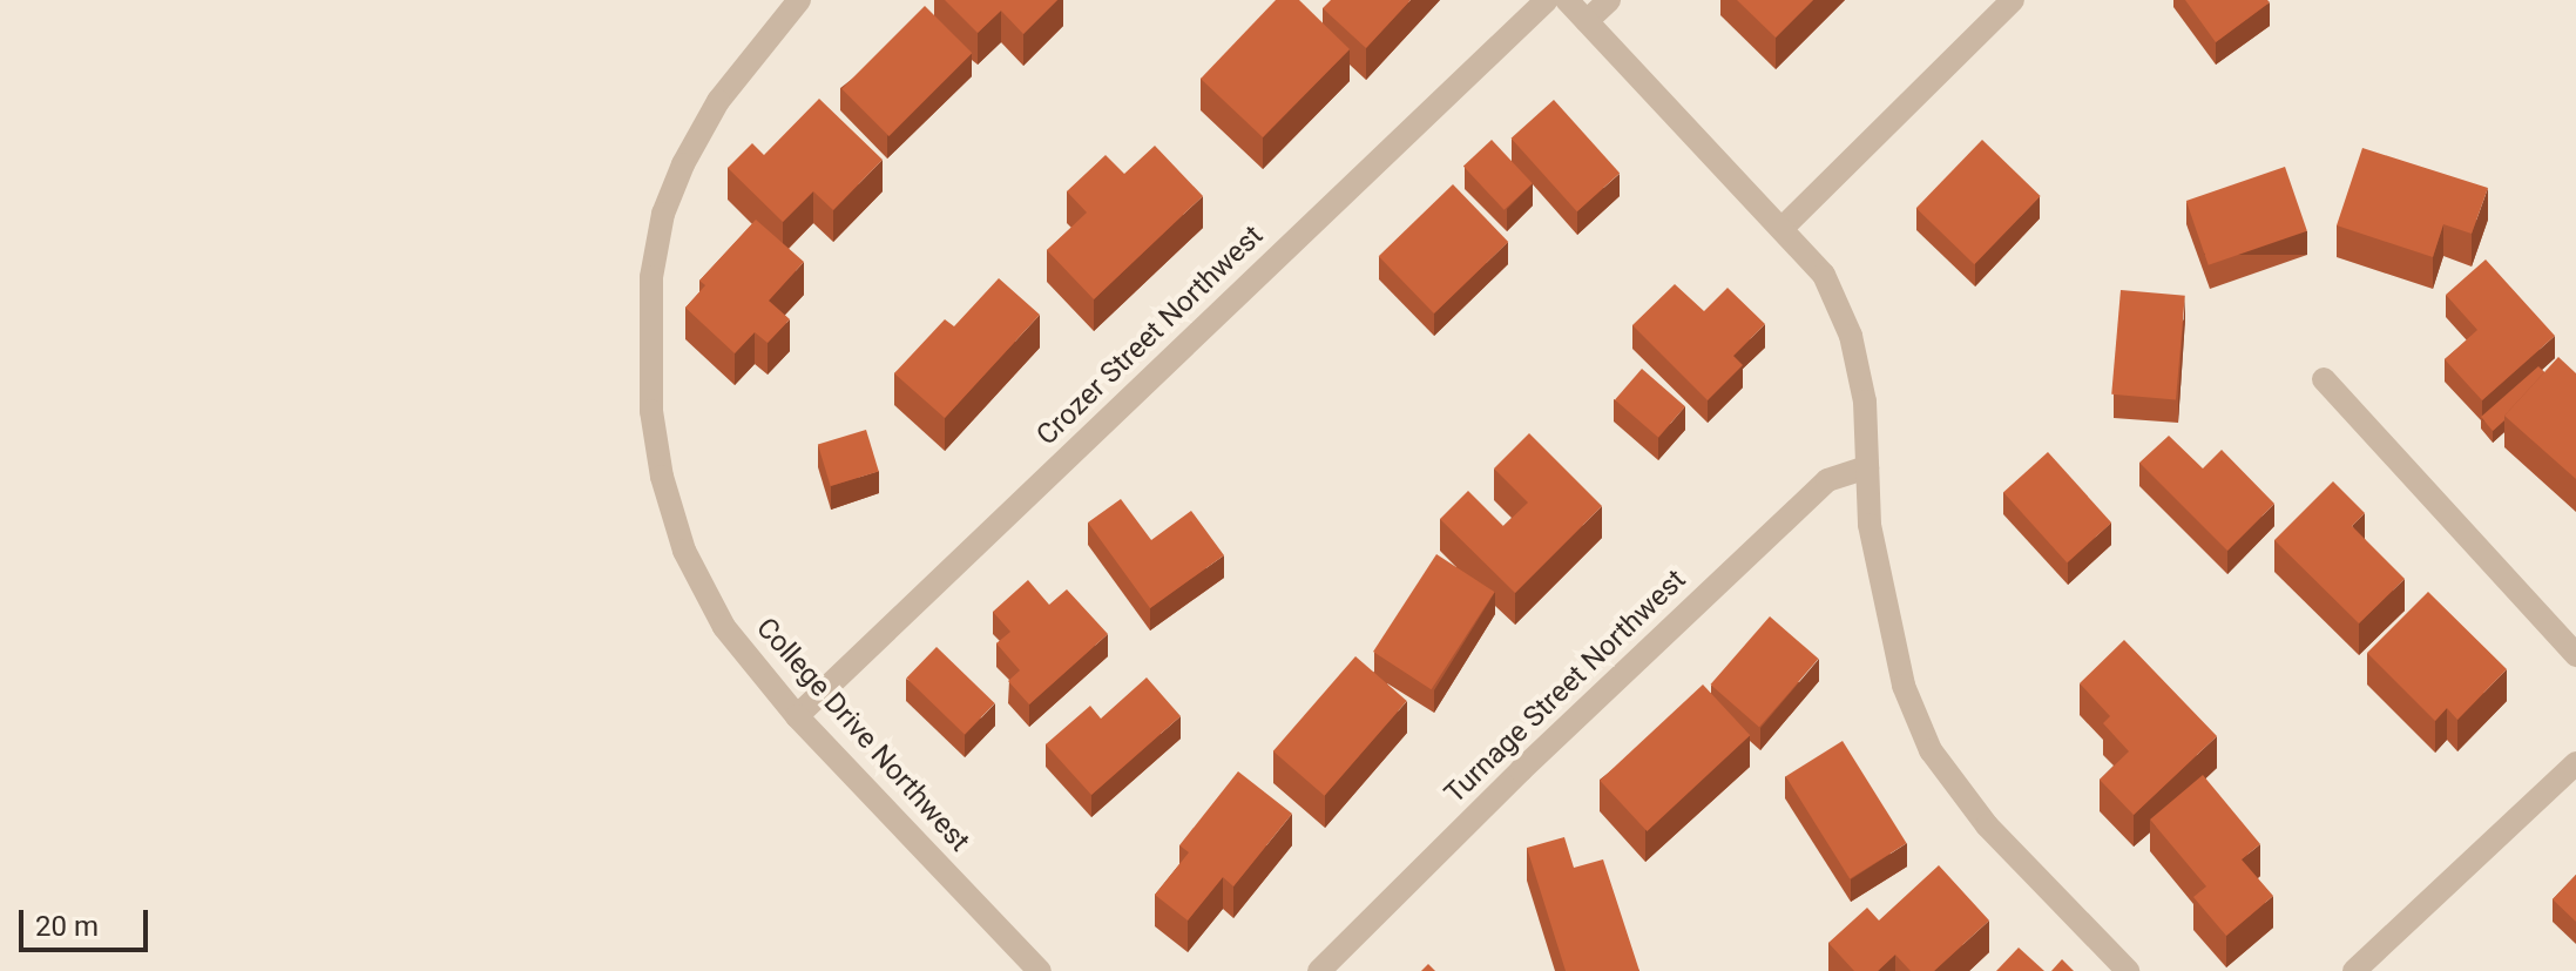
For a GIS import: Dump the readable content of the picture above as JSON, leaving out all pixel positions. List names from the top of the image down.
{
  "streets": {
    "street": ["Crozer Street Northwest", "Turnage Street Northwest", "College Drive Northwest"]
  },
  "crossings": [
    ["Crozer Street Northwest", "College Drive Northwest"]
  ],
  "scale_bar": "20 m"
}
